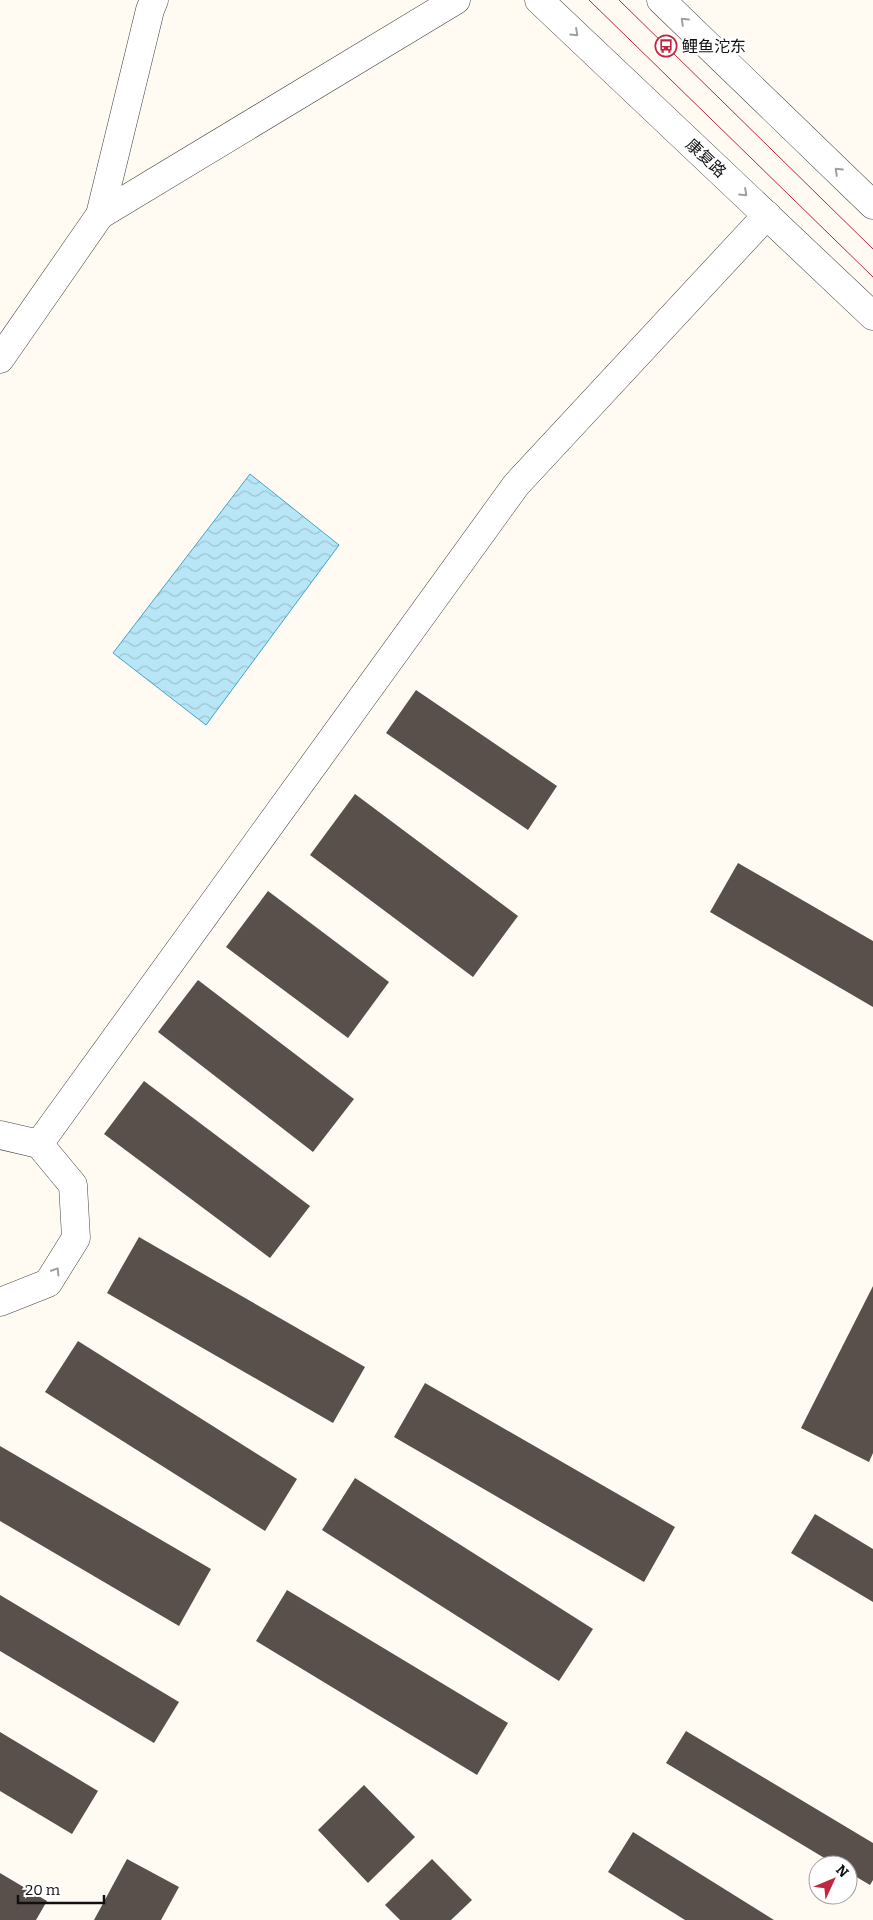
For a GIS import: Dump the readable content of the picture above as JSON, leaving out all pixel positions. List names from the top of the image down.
{
  "streets": {
    "street": ["康复路"]
  },
  "places": {
    "bus stop": ["鲤鱼沱东"]
  },
  "scale_bar": "20 m",
  "north": "top right"
}
